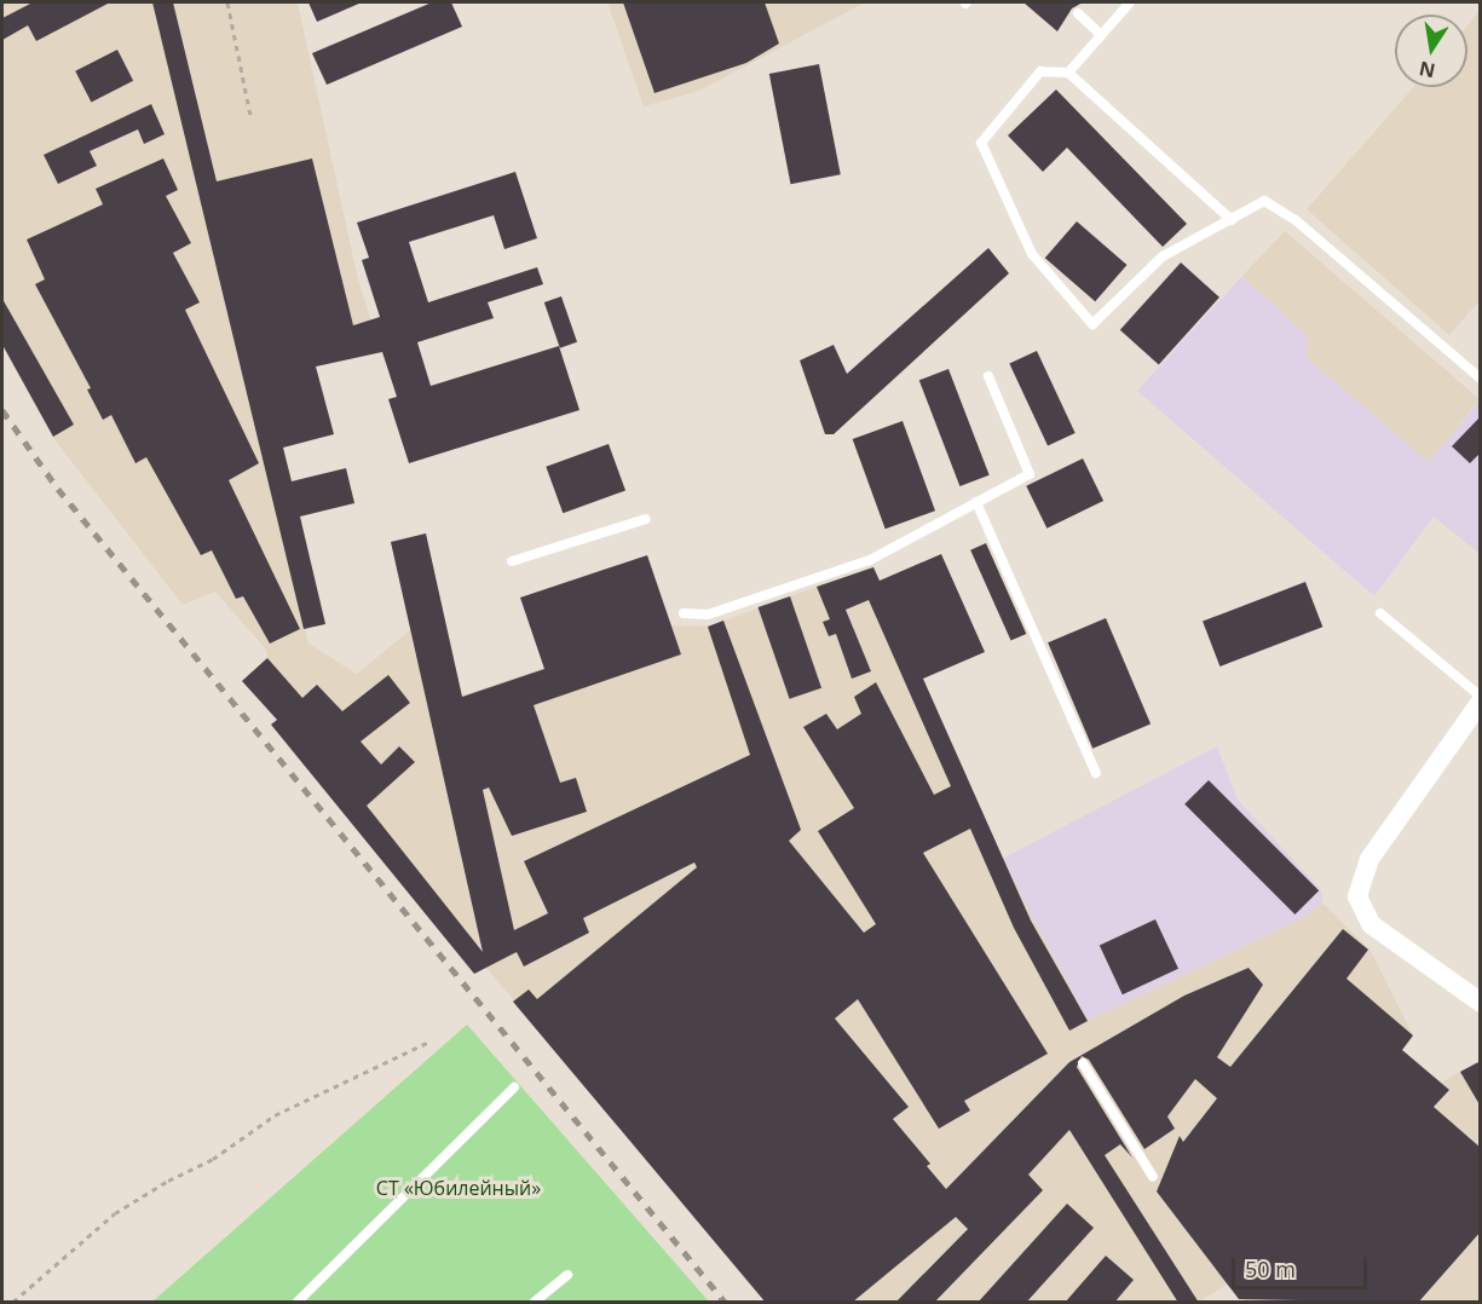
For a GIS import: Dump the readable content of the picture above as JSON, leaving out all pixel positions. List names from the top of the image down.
{
  "parks": ["СТ «Юбилейный»"],
  "scale_bar": "50 m",
  "north": "bottom"
}
